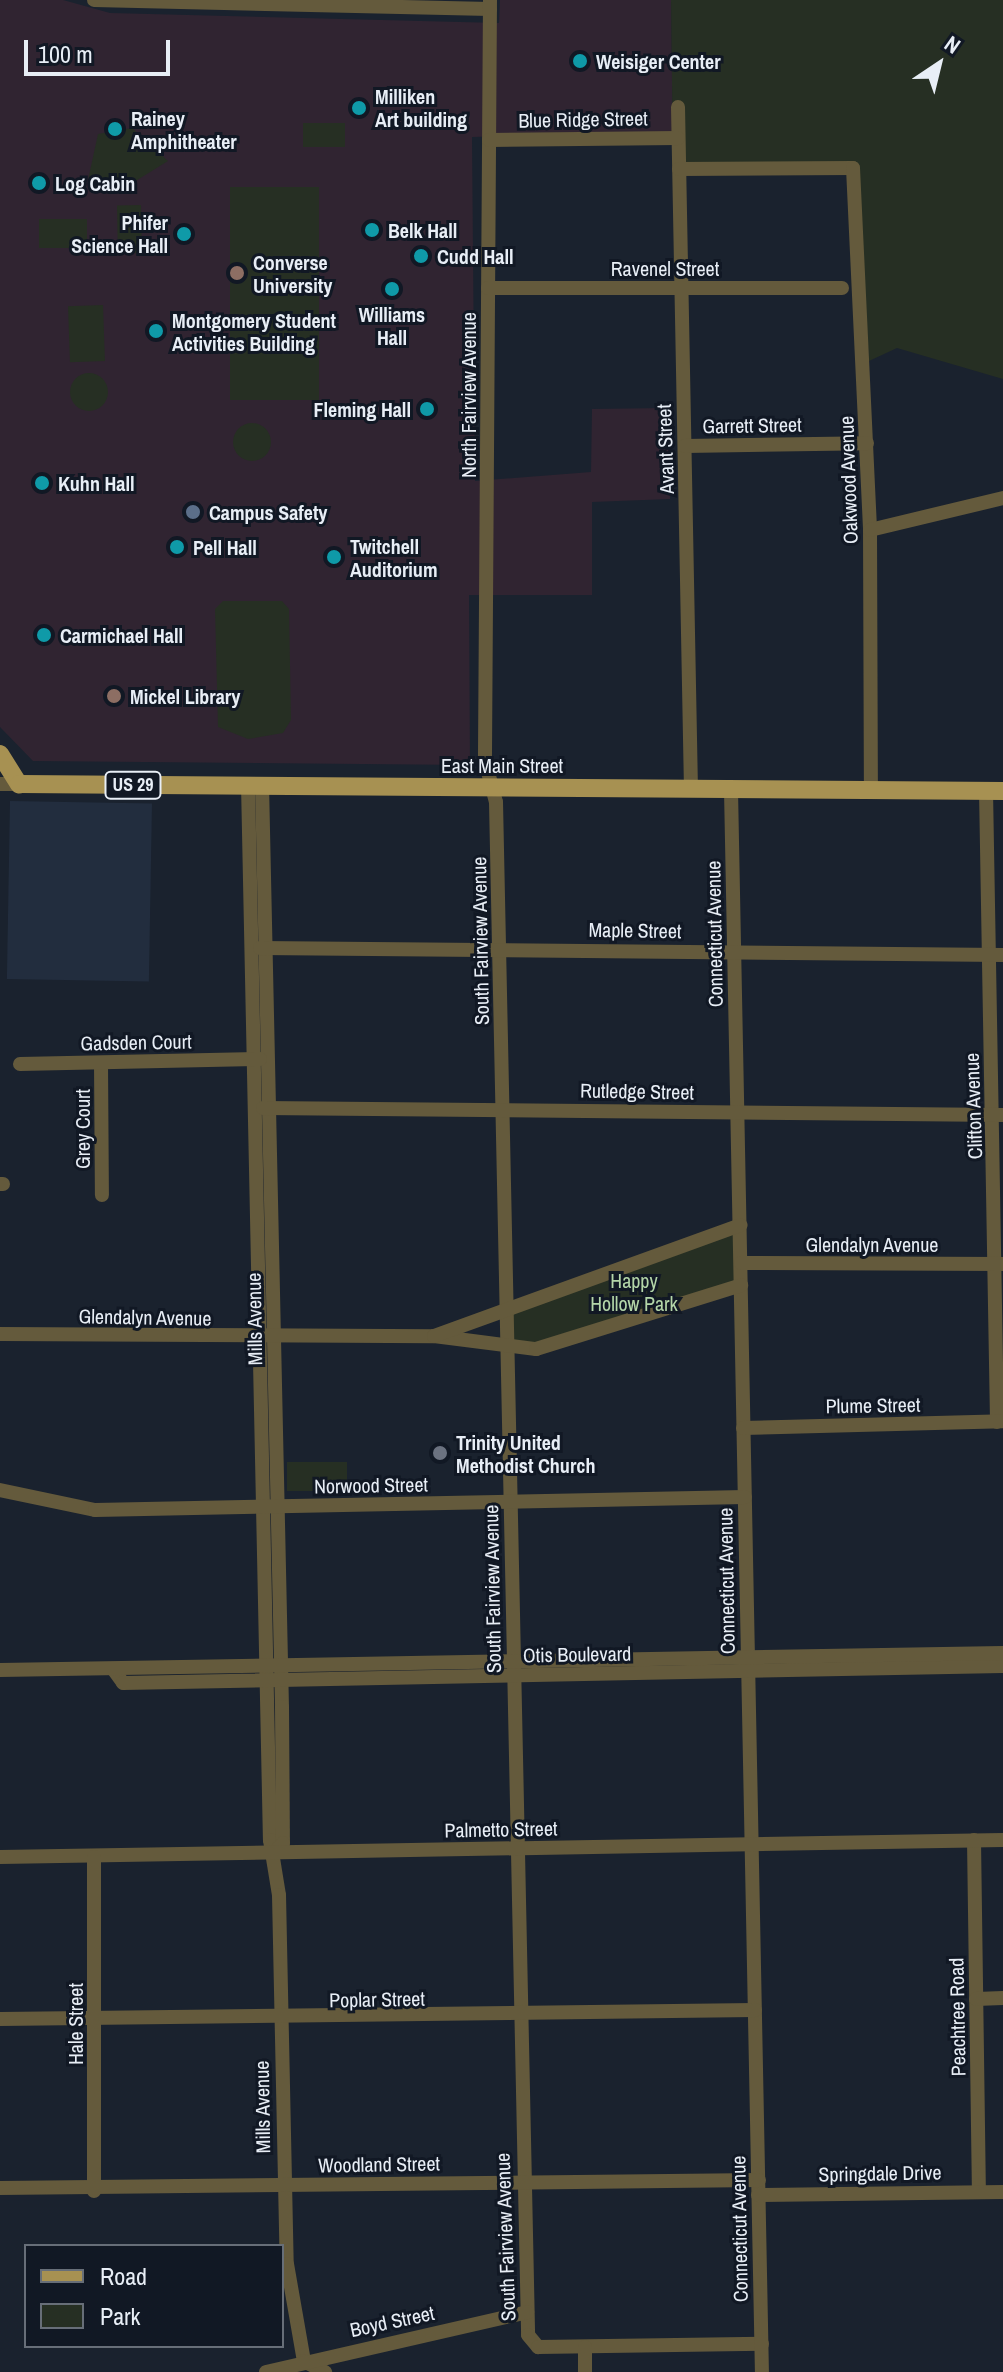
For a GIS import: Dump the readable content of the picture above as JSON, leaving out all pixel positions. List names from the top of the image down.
{
  "streets": {
    "main road": ["East Main Street", "US 29"],
    "street": [
      "Blue Ridge Street",
      "Ravenel Street",
      "North Fairview Avenue",
      "Garrett Street",
      "Avant Street",
      "Oakwood Avenue",
      "Maple Street",
      "Connecticut Avenue",
      "South Fairview Avenue",
      "Gadsden Court",
      "Rutledge Street",
      "Clifton Avenue",
      "Grey Court",
      "Glendalyn Avenue",
      "Mills Avenue",
      "Plume Street",
      "Norwood Street",
      "Otis Boulevard",
      "Palmetto Street",
      "Poplar Street",
      "Peachtree Road",
      "Hale Street",
      "Woodland Street",
      "Springdale Drive",
      "Boyd Street"
    ]
  },
  "crossings": [
    ["Blue Ridge Street", "North Fairview Avenue"],
    ["Blue Ridge Street", "Avant Street"],
    ["Ravenel Street", "North Fairview Avenue"],
    ["Ravenel Street", "Avant Street"],
    ["North Fairview Avenue", "East Main Street"],
    ["North Fairview Avenue", "South Fairview Avenue"],
    ["Garrett Street", "Avant Street"],
    ["Garrett Street", "Oakwood Avenue"],
    ["Avant Street", "Oakwood Avenue"],
    ["Avant Street", "East Main Street"],
    ["Oakwood Avenue", "East Main Street"],
    ["East Main Street", "US 29"],
    ["East Main Street", "Connecticut Avenue"],
    ["East Main Street", "South Fairview Avenue"],
    ["East Main Street", "Clifton Avenue"],
    ["East Main Street", "Mills Avenue"],
    ["Maple Street", "Connecticut Avenue"],
    ["Maple Street", "South Fairview Avenue"],
    ["Maple Street", "Clifton Avenue"],
    ["Maple Street", "Mills Avenue"],
    ["Connecticut Avenue", "Rutledge Street"],
    ["Connecticut Avenue", "Glendalyn Avenue"],
    ["Connecticut Avenue", "Plume Street"],
    ["Connecticut Avenue", "Norwood Street"],
    ["Connecticut Avenue", "Otis Boulevard"],
    ["Connecticut Avenue", "Palmetto Street"],
    ["Connecticut Avenue", "Poplar Street"],
    ["Connecticut Avenue", "Woodland Street"],
    ["Connecticut Avenue", "Springdale Drive"],
    ["South Fairview Avenue", "Rutledge Street"],
    ["South Fairview Avenue", "Glendalyn Avenue"],
    ["South Fairview Avenue", "Norwood Street"],
    ["South Fairview Avenue", "Otis Boulevard"],
    ["South Fairview Avenue", "Palmetto Street"],
    ["South Fairview Avenue", "Poplar Street"],
    ["South Fairview Avenue", "Woodland Street"],
    ["South Fairview Avenue", "Boyd Street"],
    ["Gadsden Court", "Grey Court"],
    ["Gadsden Court", "Mills Avenue"],
    ["Rutledge Street", "Clifton Avenue"],
    ["Rutledge Street", "Mills Avenue"],
    ["Clifton Avenue", "Glendalyn Avenue"],
    ["Clifton Avenue", "Plume Street"],
    ["Glendalyn Avenue", "Mills Avenue"],
    ["Mills Avenue", "Norwood Street"],
    ["Mills Avenue", "Otis Boulevard"],
    ["Mills Avenue", "Palmetto Street"],
    ["Mills Avenue", "Poplar Street"],
    ["Mills Avenue", "Woodland Street"],
    ["Mills Avenue", "Boyd Street"],
    ["Palmetto Street", "Peachtree Road"],
    ["Palmetto Street", "Hale Street"],
    ["Poplar Street", "Hale Street"],
    ["Peachtree Road", "Springdale Drive"],
    ["Hale Street", "Woodland Street"],
    ["Woodland Street", "Springdale Drive"]
  ],
  "parks": ["Happy Hollow Park"],
  "places": [
    "Weisiger Center",
    "Milliken Art building",
    "Rainey Amphitheater",
    "Log Cabin",
    "Belk Hall",
    "Phifer Science Hall",
    "Cudd Hall",
    "Converse University",
    "Williams Hall",
    "Montgomery Student Activities Building",
    "Fleming Hall",
    "Kuhn Hall",
    "Campus Safety",
    "Pell Hall",
    "Twitchell Auditorium",
    "Carmichael Hall",
    "Mickel Library",
    "Trinity United Methodist Church"
  ],
  "legend": ["Road", "Park"],
  "scale_bar": "100 m",
  "north": "top right"
}
